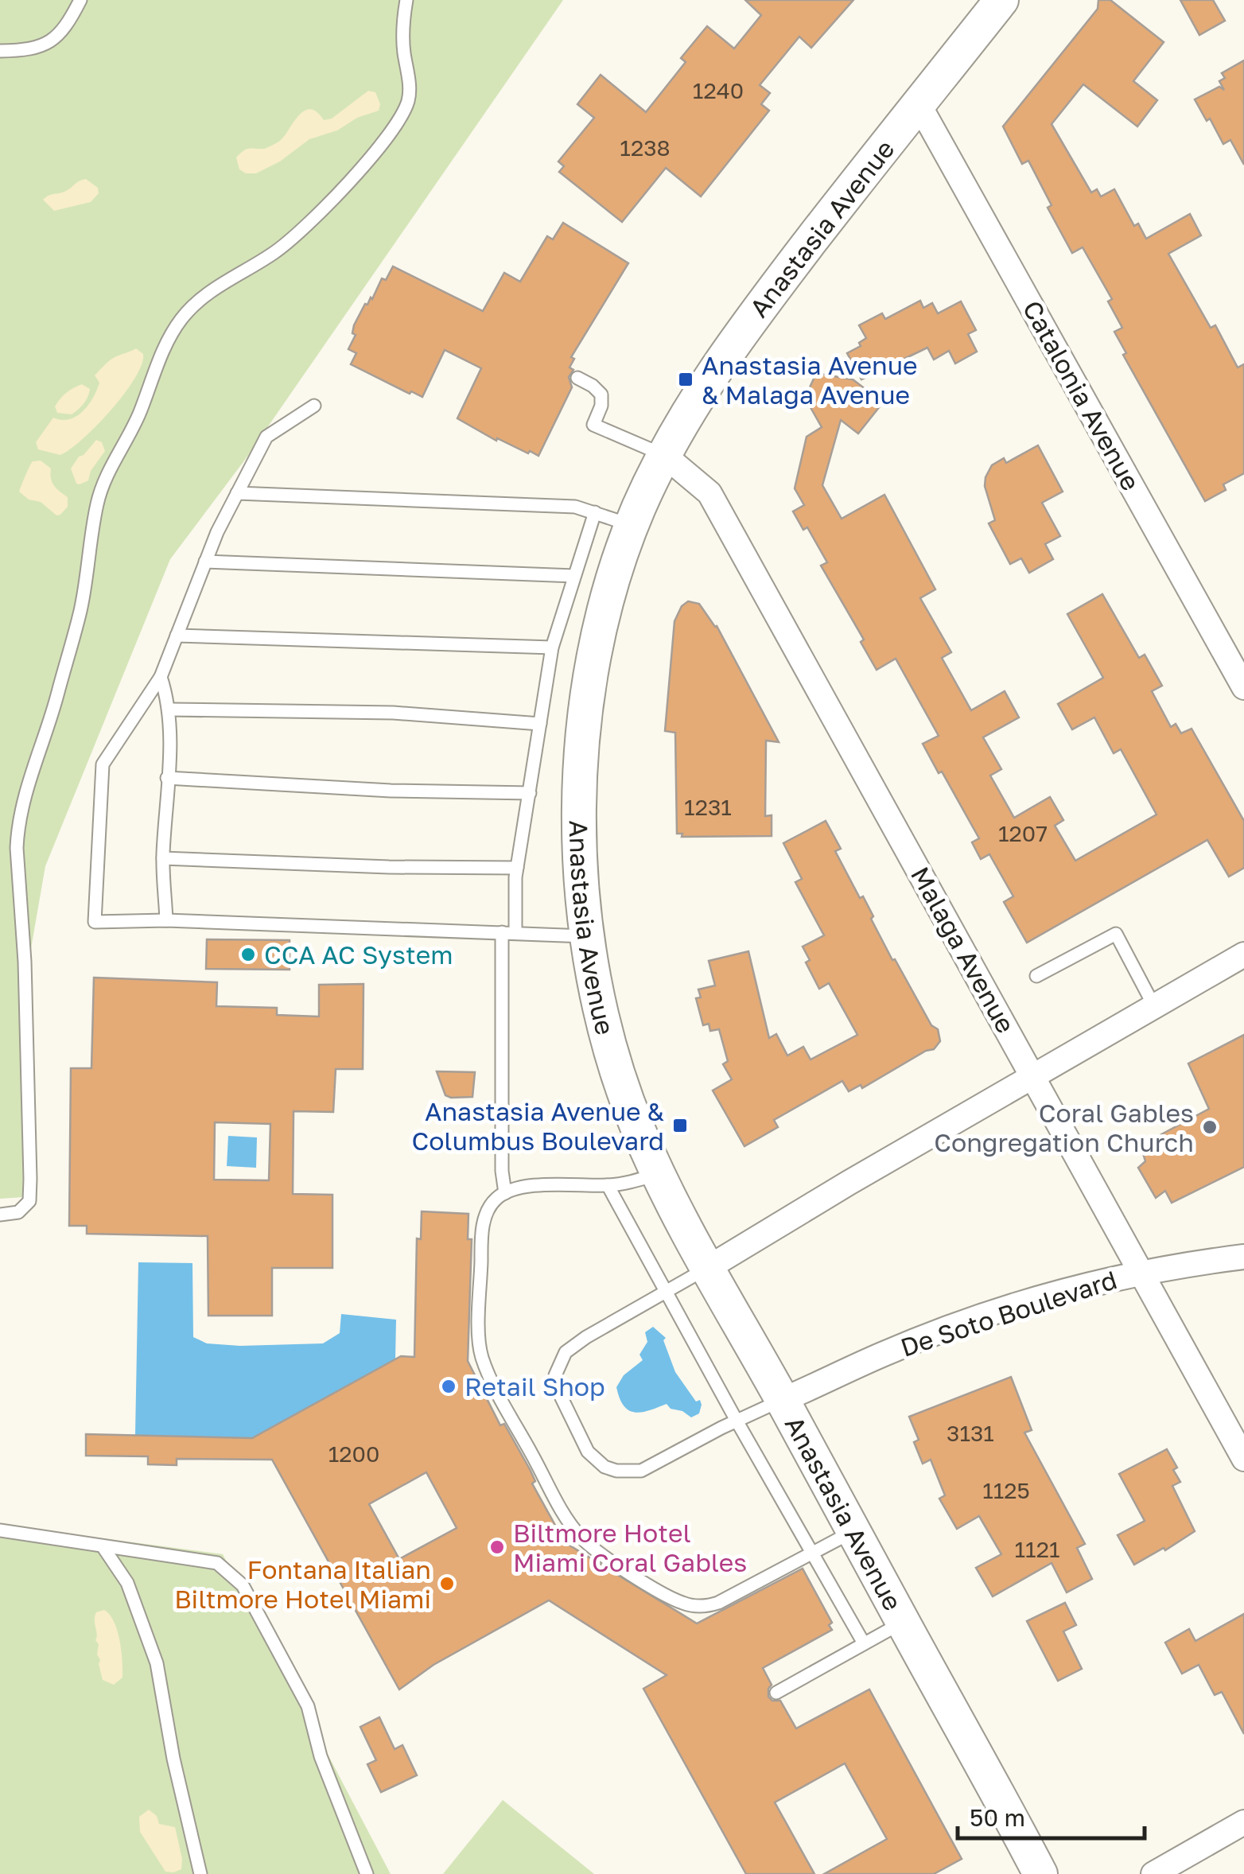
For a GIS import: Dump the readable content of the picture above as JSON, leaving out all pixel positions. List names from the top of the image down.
{
  "streets": {
    "street": [
      "Anastasia Avenue",
      "Catalonia Avenue",
      "Malaga Avenue",
      "De Soto Boulevard"
    ]
  },
  "crossings": [
    ["Anastasia Avenue", "Catalonia Avenue"],
    ["Anastasia Avenue", "Malaga Avenue"],
    ["Anastasia Avenue", "De Soto Boulevard"],
    ["Malaga Avenue", "De Soto Boulevard"]
  ],
  "places": {
    "transit": ["Anastasia Avenue & Malaga Avenue", "Anastasia Avenue & Columbus Boulevard"],
    "other": [
      "CCA AC System",
      "Coral Gables Congregation Church",
      "Retail Shop",
      "Biltmore Hotel Miami Coral Gables",
      "Fontana Italian Biltmore Hotel Miami"
    ]
  },
  "house_numbers": [
    "1240",
    "1238",
    "1231",
    "1207",
    "3131",
    "1200",
    "1125",
    "1121"
  ],
  "scale_bar": "50 m"
}
